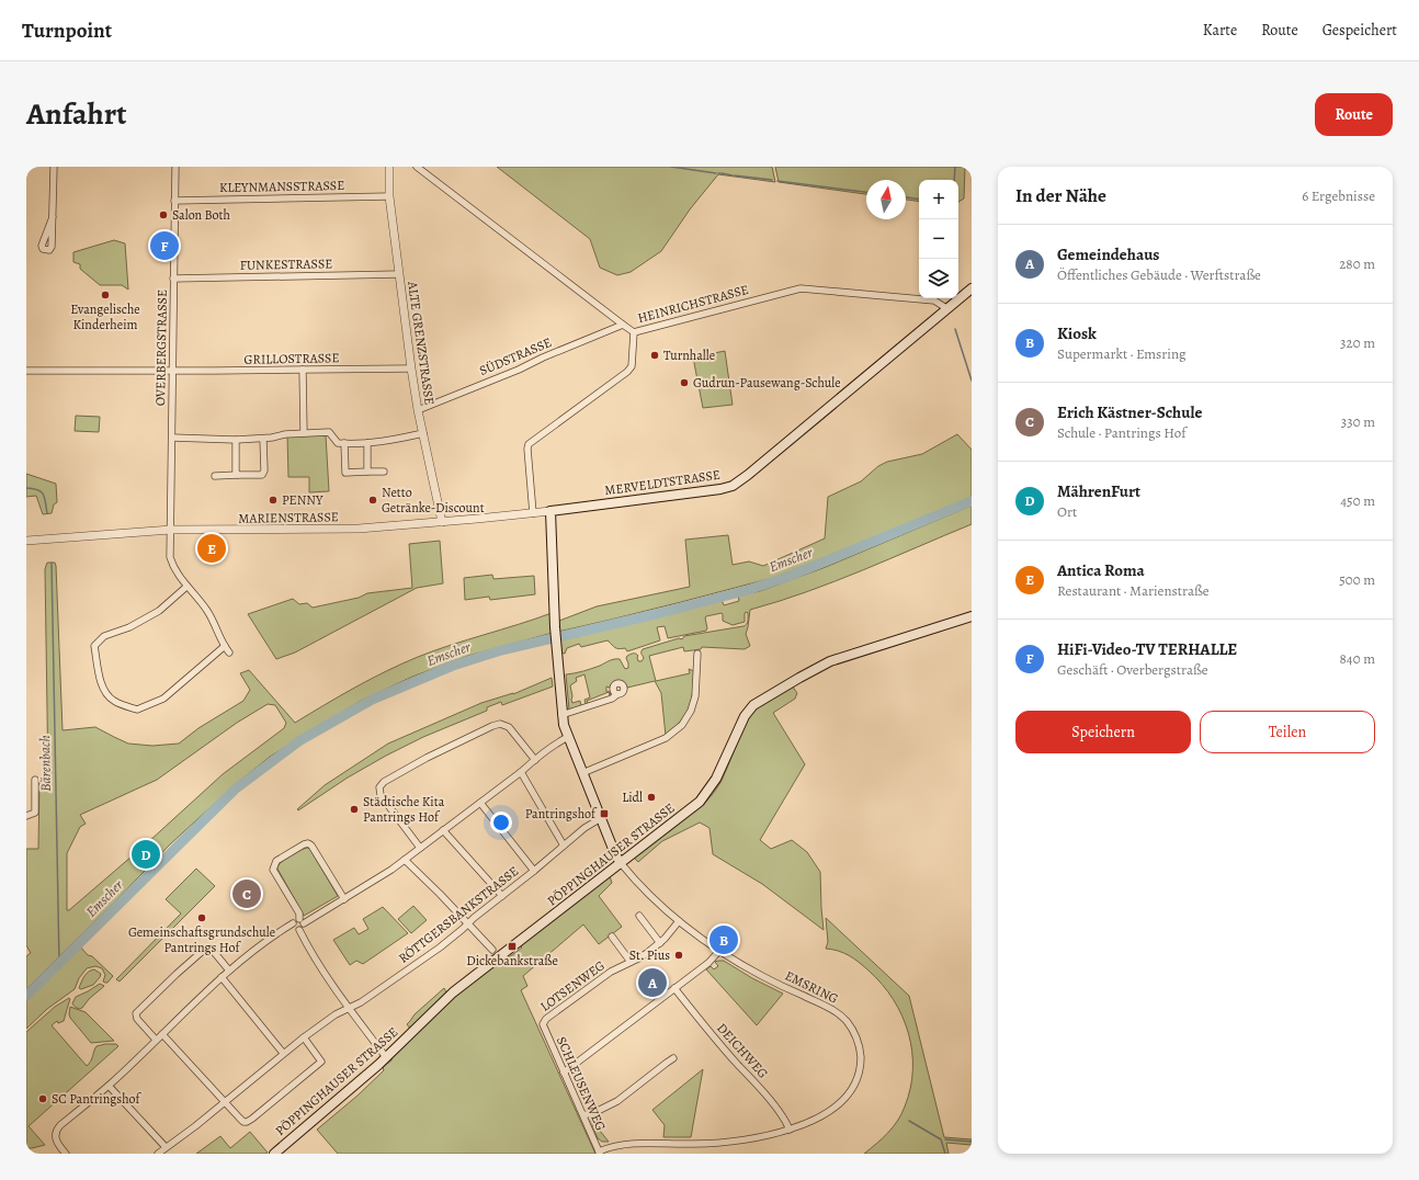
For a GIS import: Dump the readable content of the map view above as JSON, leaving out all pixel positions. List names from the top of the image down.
{
  "streets": {
    "main road": ["MERVELDTSTRASSE", "PÖPPINGHAUSER STRASSE"],
    "street": [
      "KLEYNMANSSTRASSE",
      "FUNKESTRASSE",
      "HEINRICHSTRASSE",
      "ALTE GRENZSTRASSE",
      "OVERBERGSTRASSE",
      "SÜDSTRASSE",
      "GRILLOSTRASSE",
      "MARIENSTRASSE",
      "RÖTTGERSBANKSTRASSE",
      "LOTSENWEG",
      "EMSRING",
      "DEICHWEG",
      "SCHLEUSENWEG"
    ]
  },
  "crossings": [
    ["KLEYNMANSSTRASSE", "ALTE GRENZSTRASSE"],
    ["KLEYNMANSSTRASSE", "OVERBERGSTRASSE"],
    ["FUNKESTRASSE", "ALTE GRENZSTRASSE"],
    ["FUNKESTRASSE", "OVERBERGSTRASSE"],
    ["HEINRICHSTRASSE", "SÜDSTRASSE"],
    ["HEINRICHSTRASSE", "MERVELDTSTRASSE"],
    ["ALTE GRENZSTRASSE", "SÜDSTRASSE"],
    ["ALTE GRENZSTRASSE", "GRILLOSTRASSE"],
    ["ALTE GRENZSTRASSE", "MARIENSTRASSE"],
    ["OVERBERGSTRASSE", "GRILLOSTRASSE"],
    ["OVERBERGSTRASSE", "MARIENSTRASSE"],
    ["MERVELDTSTRASSE", "MARIENSTRASSE"],
    ["PÖPPINGHAUSER STRASSE", "EMSRING"],
    ["LOTSENWEG", "EMSRING"],
    ["LOTSENWEG", "SCHLEUSENWEG"],
    ["EMSRING", "DEICHWEG"],
    ["EMSRING", "SCHLEUSENWEG"]
  ],
  "water": ["Emscher", "Bärenbach"],
  "places": {
    "other": [
      "Salon Both",
      "Evangelische Kinderheim",
      "Turnhalle",
      "Gudrun-Pausewang-Schule",
      "PENNY",
      "Netto Getränke-Discount",
      "Lidl",
      "Städtische Kita Pantrings Hof",
      "Gemeinschaftsgrundschule Pantrings Hof",
      "St. Pius",
      "SC Pantringshof"
    ],
    "transit": ["Pantringshof", "Dickebankstraße"]
  },
  "north": "top",
  "page": {
    "header": "Turnpoint",
    "nav": ["Karte", "Route", "Gespeichert"],
    "title": "Anfahrt",
    "buttons": [
      "Route",
      ["Speichern", "Teilen"]
    ],
    "heading": ["In der Nähe", "6 Ergebnisse"],
    "map_buttons": ["+", "−"],
    "list": [
      {
        "mark": "A",
        "name": "Gemeindehaus",
        "note": "Öffentliches Gebäude · Werftstraße",
        "value": "280 m"
      },
      {
        "mark": "B",
        "name": "Kiosk",
        "note": "Supermarkt · Emsring",
        "value": "320 m"
      },
      {
        "mark": "C",
        "name": "Erich Kästner-Schule",
        "note": "Schule · Pantrings Hof",
        "value": "330 m"
      },
      {
        "mark": "D",
        "name": "MährenFurt",
        "note": "Ort",
        "value": "450 m"
      },
      {
        "mark": "E",
        "name": "Antica Roma",
        "note": "Restaurant · Marienstraße",
        "value": "500 m"
      },
      {
        "mark": "F",
        "name": "HiFi-Video-TV TERHALLE",
        "note": "Geschäft · Overbergstraße",
        "value": "840 m"
      }
    ],
    "pins": [
      "F",
      "E",
      "D",
      "C",
      "B",
      "A"
    ]
  }
}
